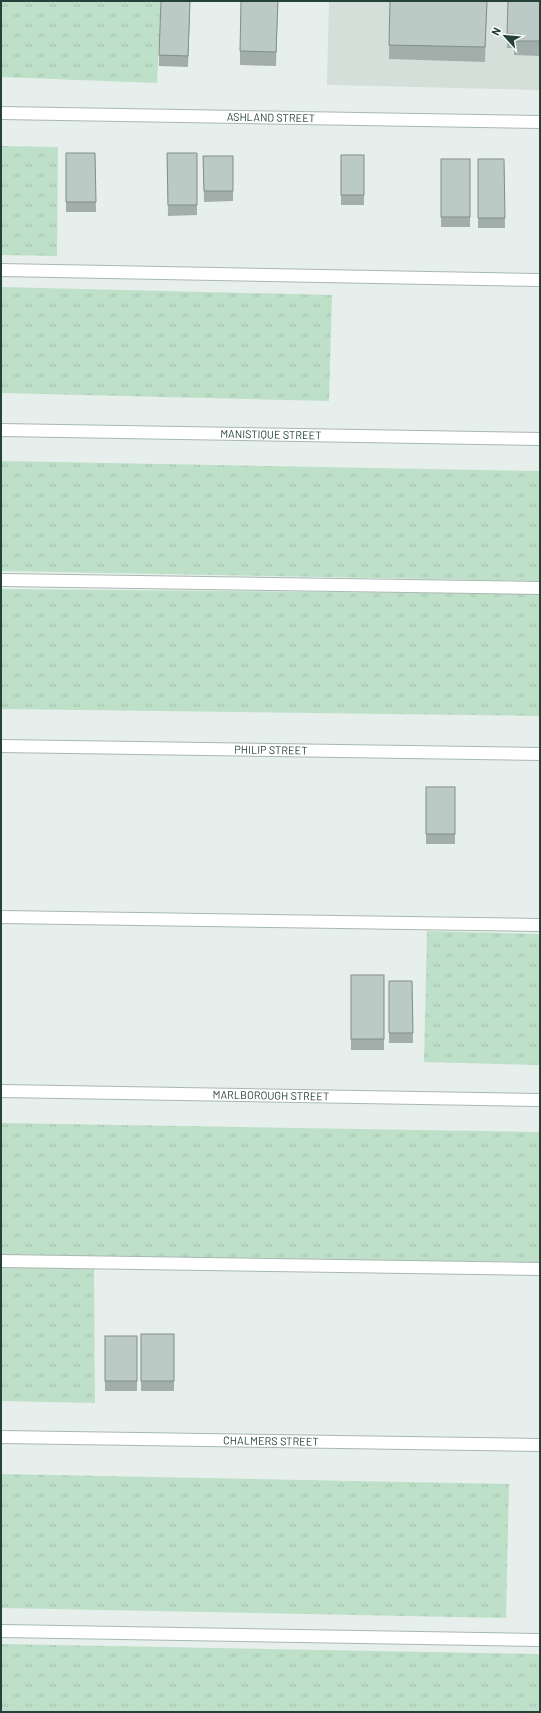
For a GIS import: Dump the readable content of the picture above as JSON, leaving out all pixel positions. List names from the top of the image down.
{
  "streets": {
    "street": [
      "ASHLAND STREET",
      "MANISTIQUE STREET",
      "PHILIP STREET",
      "MARLBOROUGH STREET",
      "CHALMERS STREET"
    ]
  },
  "north": "top left"
}
